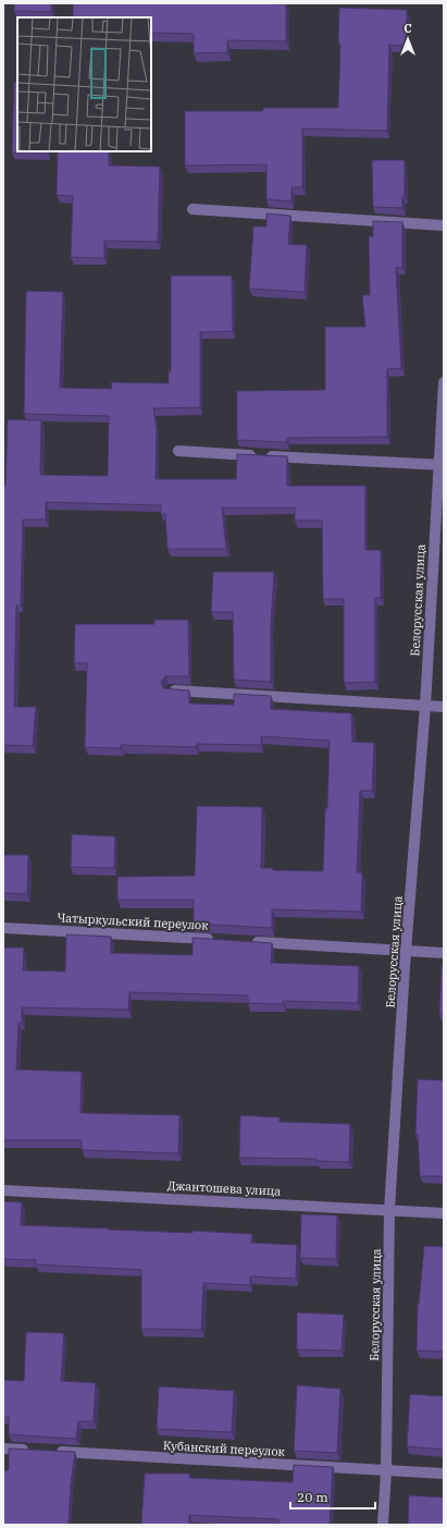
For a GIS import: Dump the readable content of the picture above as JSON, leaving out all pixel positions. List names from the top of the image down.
{
  "streets": {
    "street": [
      "Белорусская улица",
      "Чатыркульский переулок",
      "Джантошева улица",
      "Кубанский переулок"
    ]
  },
  "crossings": [
    ["Белорусская улица", "Джантошева улица"],
    ["Белорусская улица", "Кубанский переулок"]
  ],
  "scale_bar": "20 m",
  "north": "top"
}
